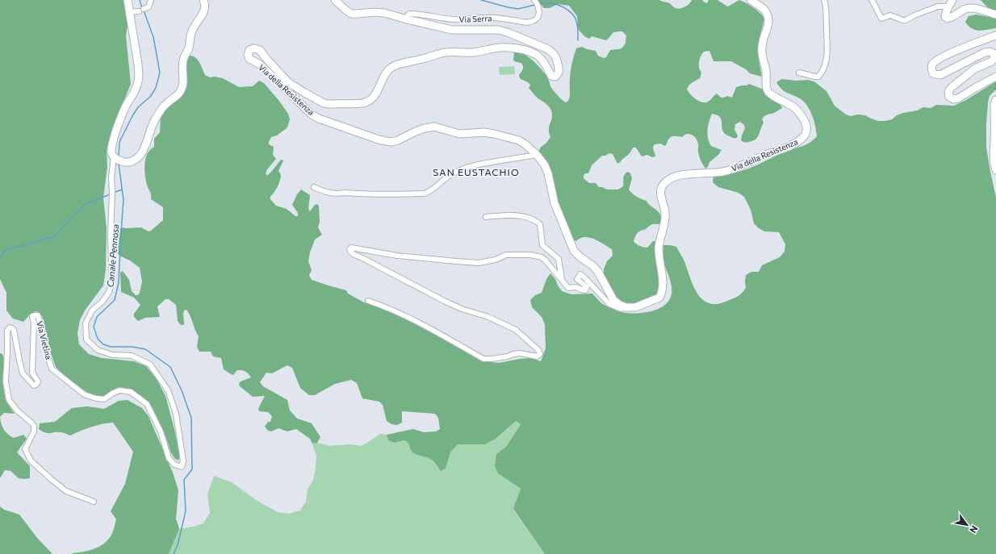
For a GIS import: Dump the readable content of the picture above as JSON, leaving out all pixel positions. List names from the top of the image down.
{
  "streets": {
    "street": ["Via Serra", "Via della Resistenza", "Via Vietina"]
  },
  "crossings": [
    ["Via Serra", "Via della Resistenza"]
  ],
  "districts": ["SAN EUSTACHIO"],
  "water": ["Canale Pennosa"],
  "north": "bottom right"
}
